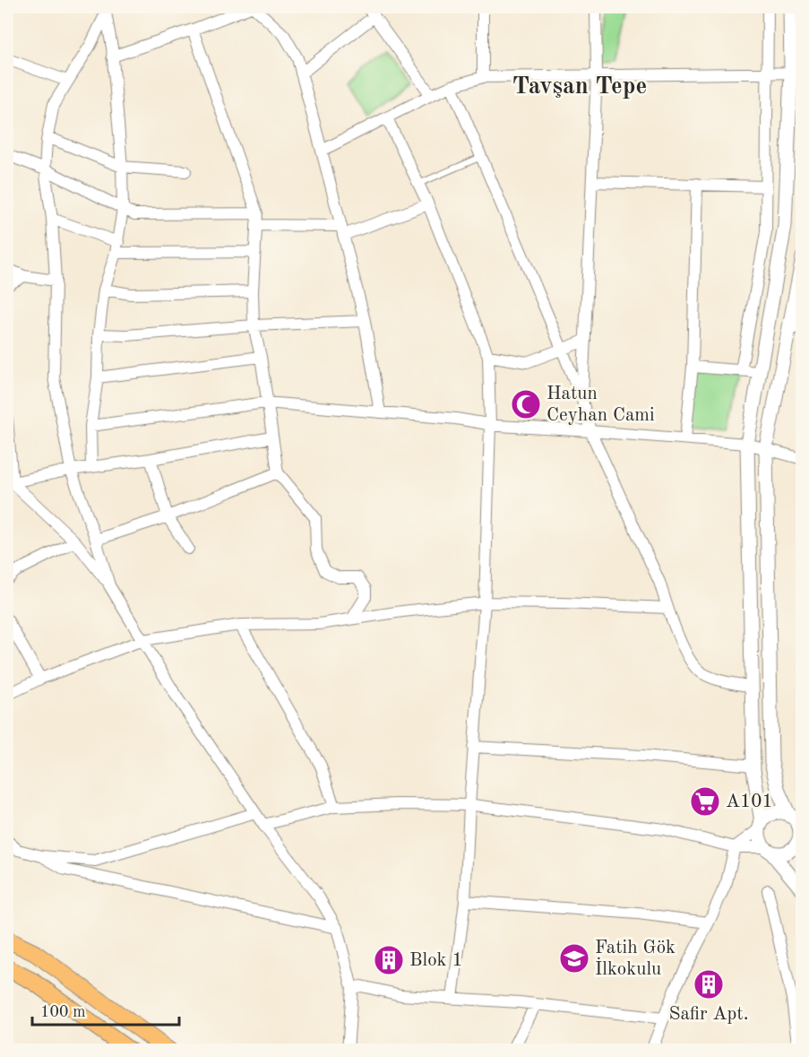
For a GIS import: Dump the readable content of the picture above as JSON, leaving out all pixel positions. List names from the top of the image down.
{
  "districts": ["Tavşan Tepe"],
  "places": {
    "mosque": ["Hatun Ceyhan Cami"],
    "supermarket": ["A101"],
    "school or university": ["Fatih Gök İlkokulu"],
    "building": ["Blok 1", "Safir Apt."]
  },
  "scale_bar": "100 m"
}
